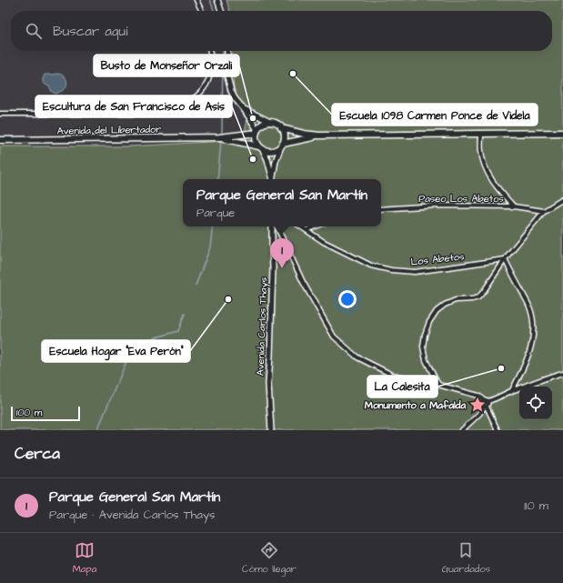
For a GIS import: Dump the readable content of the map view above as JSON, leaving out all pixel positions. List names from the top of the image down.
{
  "streets": {
    "main road": ["Avenida del Libertador"],
    "street": ["Paseo Los Abetos", "Los Abetos", "Avenida Carlos Thays"]
  },
  "places": {
    "other": [
      "Escuela 1098 Carmen Ponce de Videla",
      "Busto de Monseñor Orzali",
      "Escultura de San Francisco de Asís",
      "Escuela Hogar \"Eva Perón\"",
      "La Calesita"
    ],
    "place": ["Monumento a Mafalda"]
  },
  "scale_bar": "100 m",
  "page": {
    "search": "Buscar aquí",
    "popup": ["Parque General San Martín", "Parque"],
    "pins": "1",
    "scale": "100 m",
    "heading": "Cerca",
    "list": [
      {
        "mark": "1",
        "name": "Parque General San Martín",
        "note": "Parque · Avenida Carlos Thays",
        "value": "110 m"
      }
    ],
    "nav": ["Mapa", "Cómo llegar", "Guardados"]
  }
}
